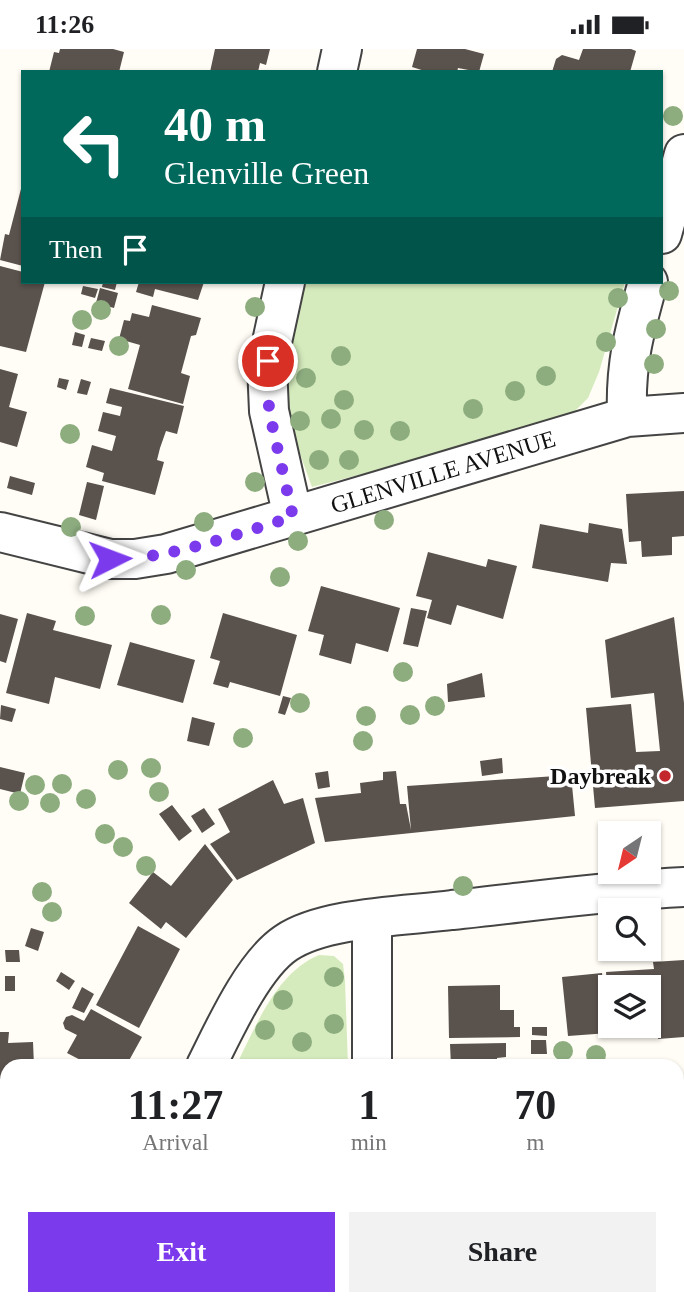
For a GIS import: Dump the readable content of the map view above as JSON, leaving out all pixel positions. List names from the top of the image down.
{
  "streets": {
    "street": ["GLENVILLE AVENUE"]
  },
  "places": ["Daybreak"],
  "north": "bottom left",
  "page": {
    "status": "11:26",
    "turn": ["40 m", "Glenville Green"],
    "then": "Then",
    "eta": [
      "11:27",
      "Arrival",
      "1",
      "min",
      "70",
      "m"
    ],
    "buttons": ["Exit", "Share"]
  }
}
